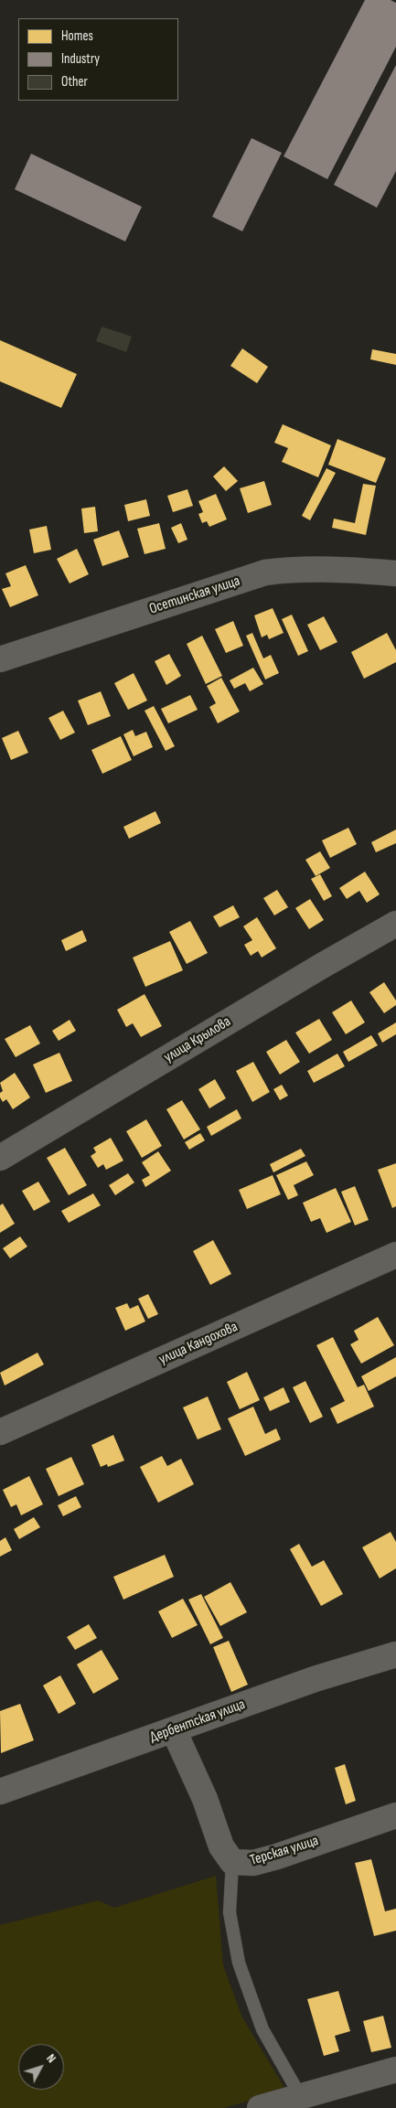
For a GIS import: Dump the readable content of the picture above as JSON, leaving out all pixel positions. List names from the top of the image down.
{
  "streets": {
    "street": [
      "Осетинская улица",
      "улица Крылова",
      "улица Кандохова",
      "Дербентская улица",
      "Терская улица"
    ]
  },
  "crossings": [
    ["Дербентская улица", "Терская улица"]
  ],
  "legend": ["Homes", "Industry", "Other"],
  "north": "top right"
}
